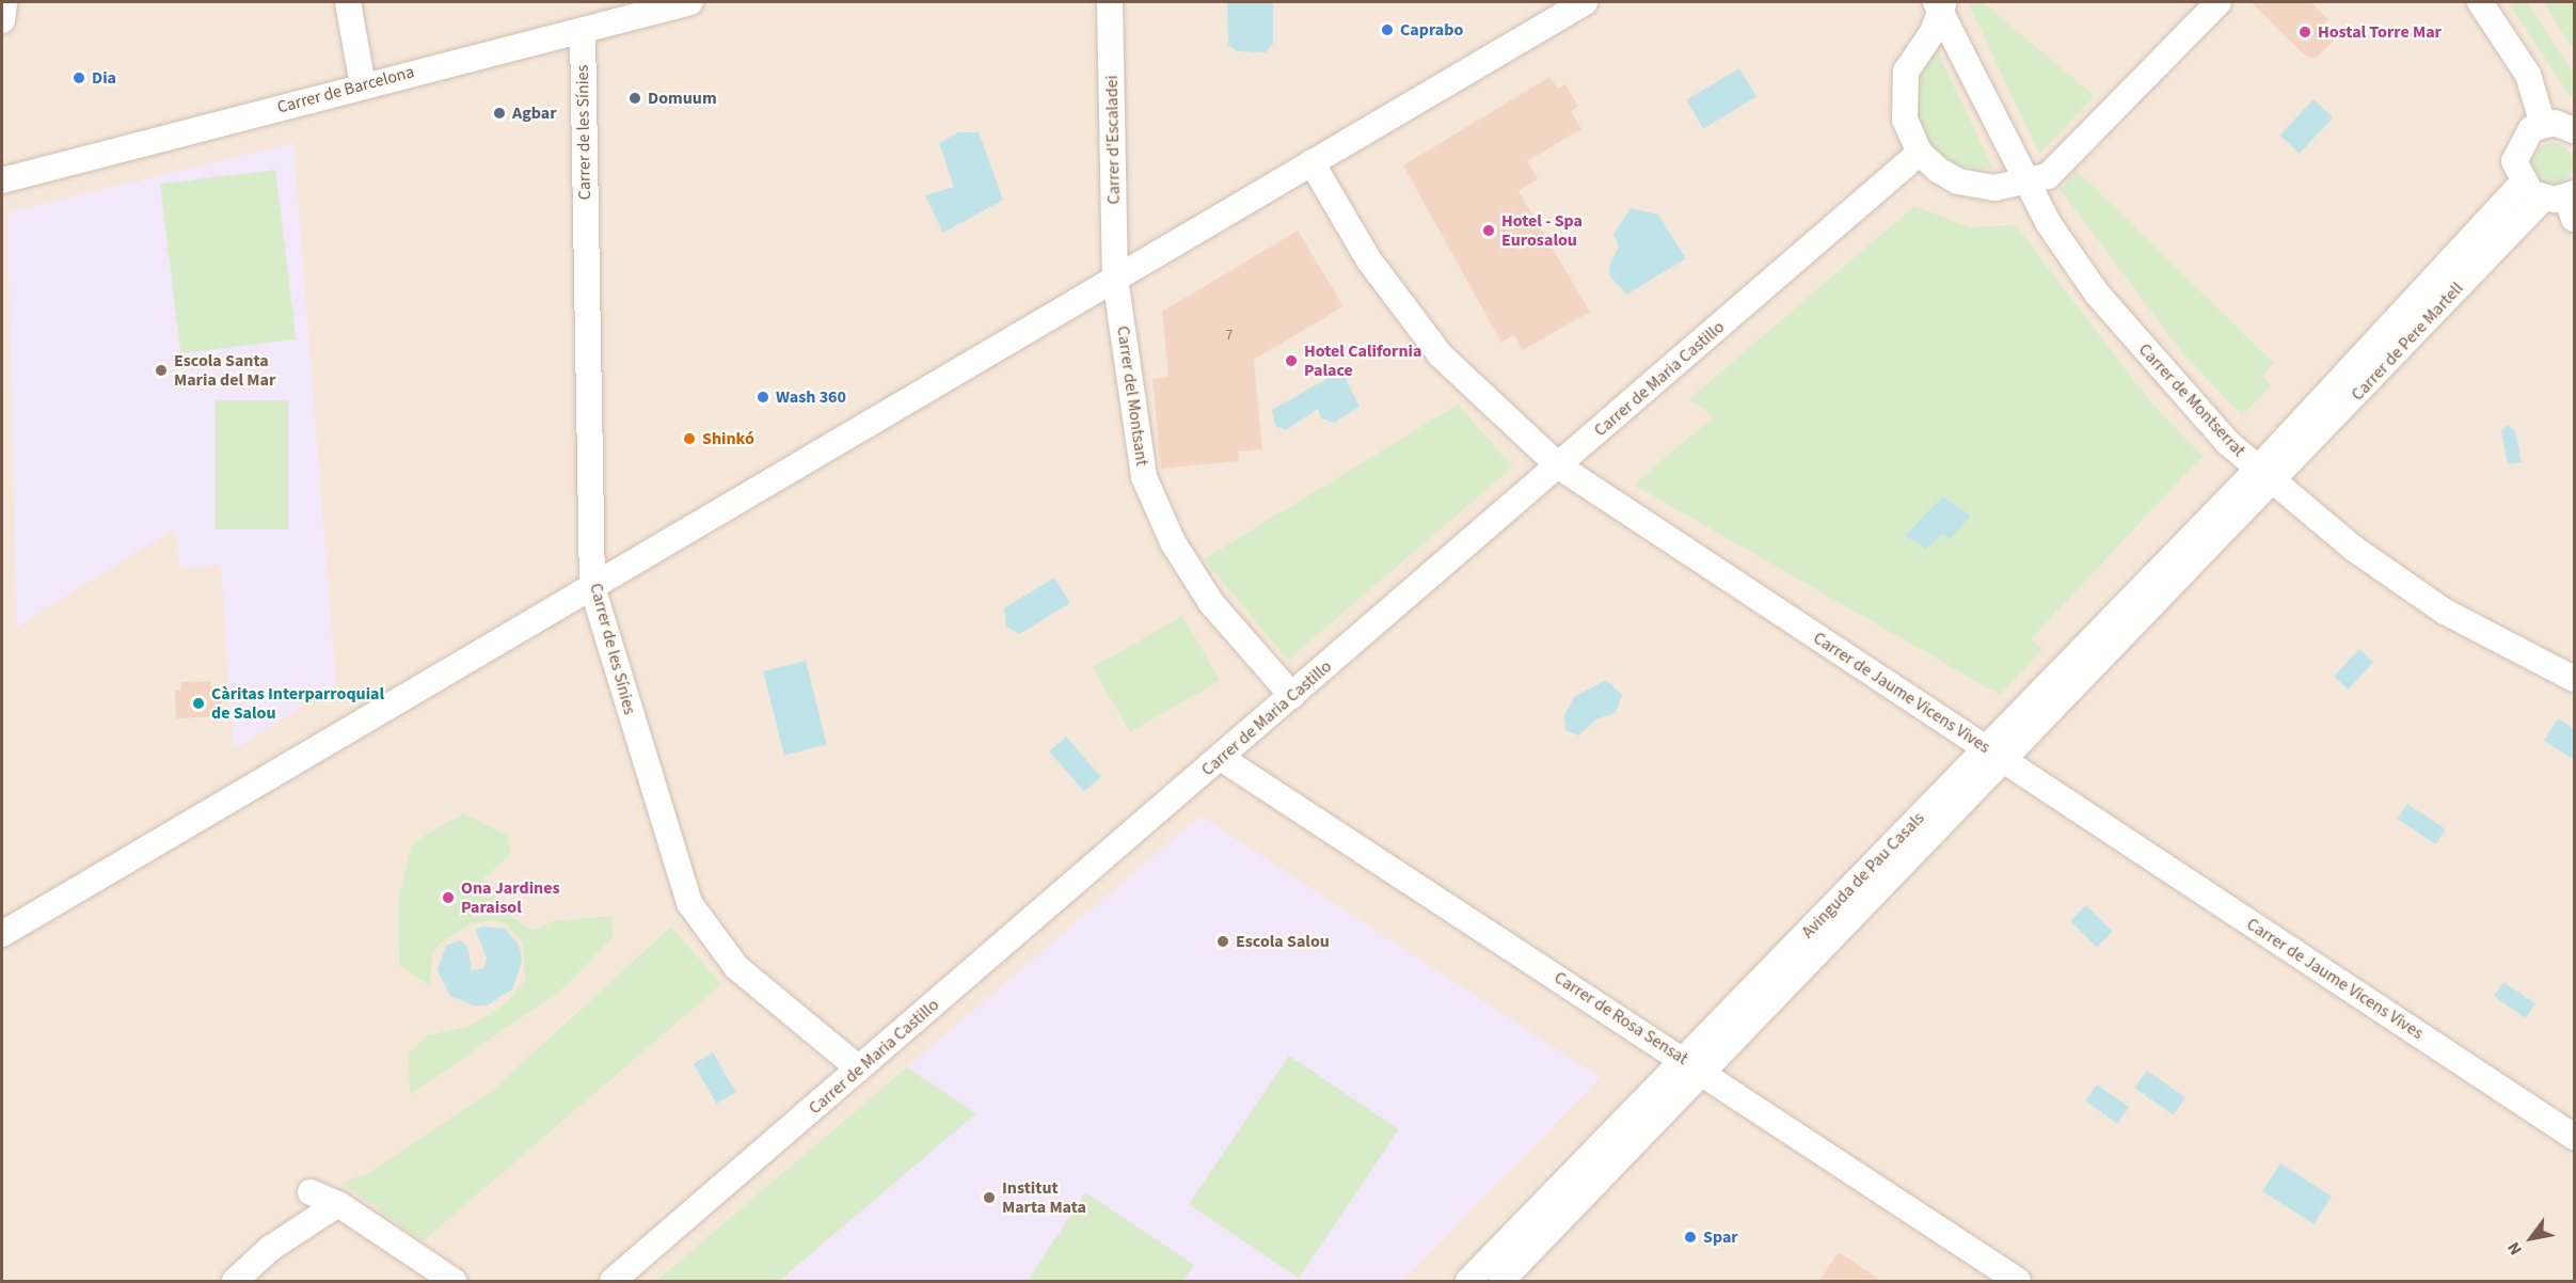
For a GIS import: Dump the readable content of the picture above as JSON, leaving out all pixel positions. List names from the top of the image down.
{
  "streets": {
    "street": [
      "Carrer de Barcelona",
      "Carrer de les Sínies",
      "Carrer d'Escaladei",
      "Carrer de Pere Martell",
      "Carrer de Maria Castillo",
      "Carrer del Montsant",
      "Carrer de Montserrat",
      "Carrer de Jaume Vicens Vives",
      "Avinguda de Pau Casals",
      "Carrer de Rosa Sensat"
    ]
  },
  "crossings": [
    ["Carrer de Barcelona", "Carrer de les Sínies"],
    ["Carrer de les Sínies", "Carrer de Maria Castillo"],
    ["Carrer d'Escaladei", "Carrer del Montsant"],
    ["Carrer de Pere Martell", "Carrer de Montserrat"],
    ["Carrer de Pere Martell", "Avinguda de Pau Casals"],
    ["Carrer de Maria Castillo", "Carrer del Montsant"],
    ["Carrer de Maria Castillo", "Carrer de Jaume Vicens Vives"],
    ["Carrer de Maria Castillo", "Carrer de Rosa Sensat"],
    ["Carrer de Montserrat", "Avinguda de Pau Casals"],
    ["Carrer de Jaume Vicens Vives", "Avinguda de Pau Casals"],
    ["Avinguda de Pau Casals", "Carrer de Rosa Sensat"]
  ],
  "places": [
    "Caprabo",
    "Hostal Torre Mar",
    "Dia",
    "Domuum",
    "Agbar",
    "Hotel - Spa Eurosalou",
    "Hotel California Palace",
    "Escola Santa Maria del Mar",
    "Wash 360",
    "Shinkó",
    "Càritas Interparroquial de Salou",
    "Ona Jardines Paraisol",
    "Escola Salou",
    "Institut Marta Mata",
    "Spar"
  ],
  "house_numbers": ["7"],
  "north": "bottom left"
}
